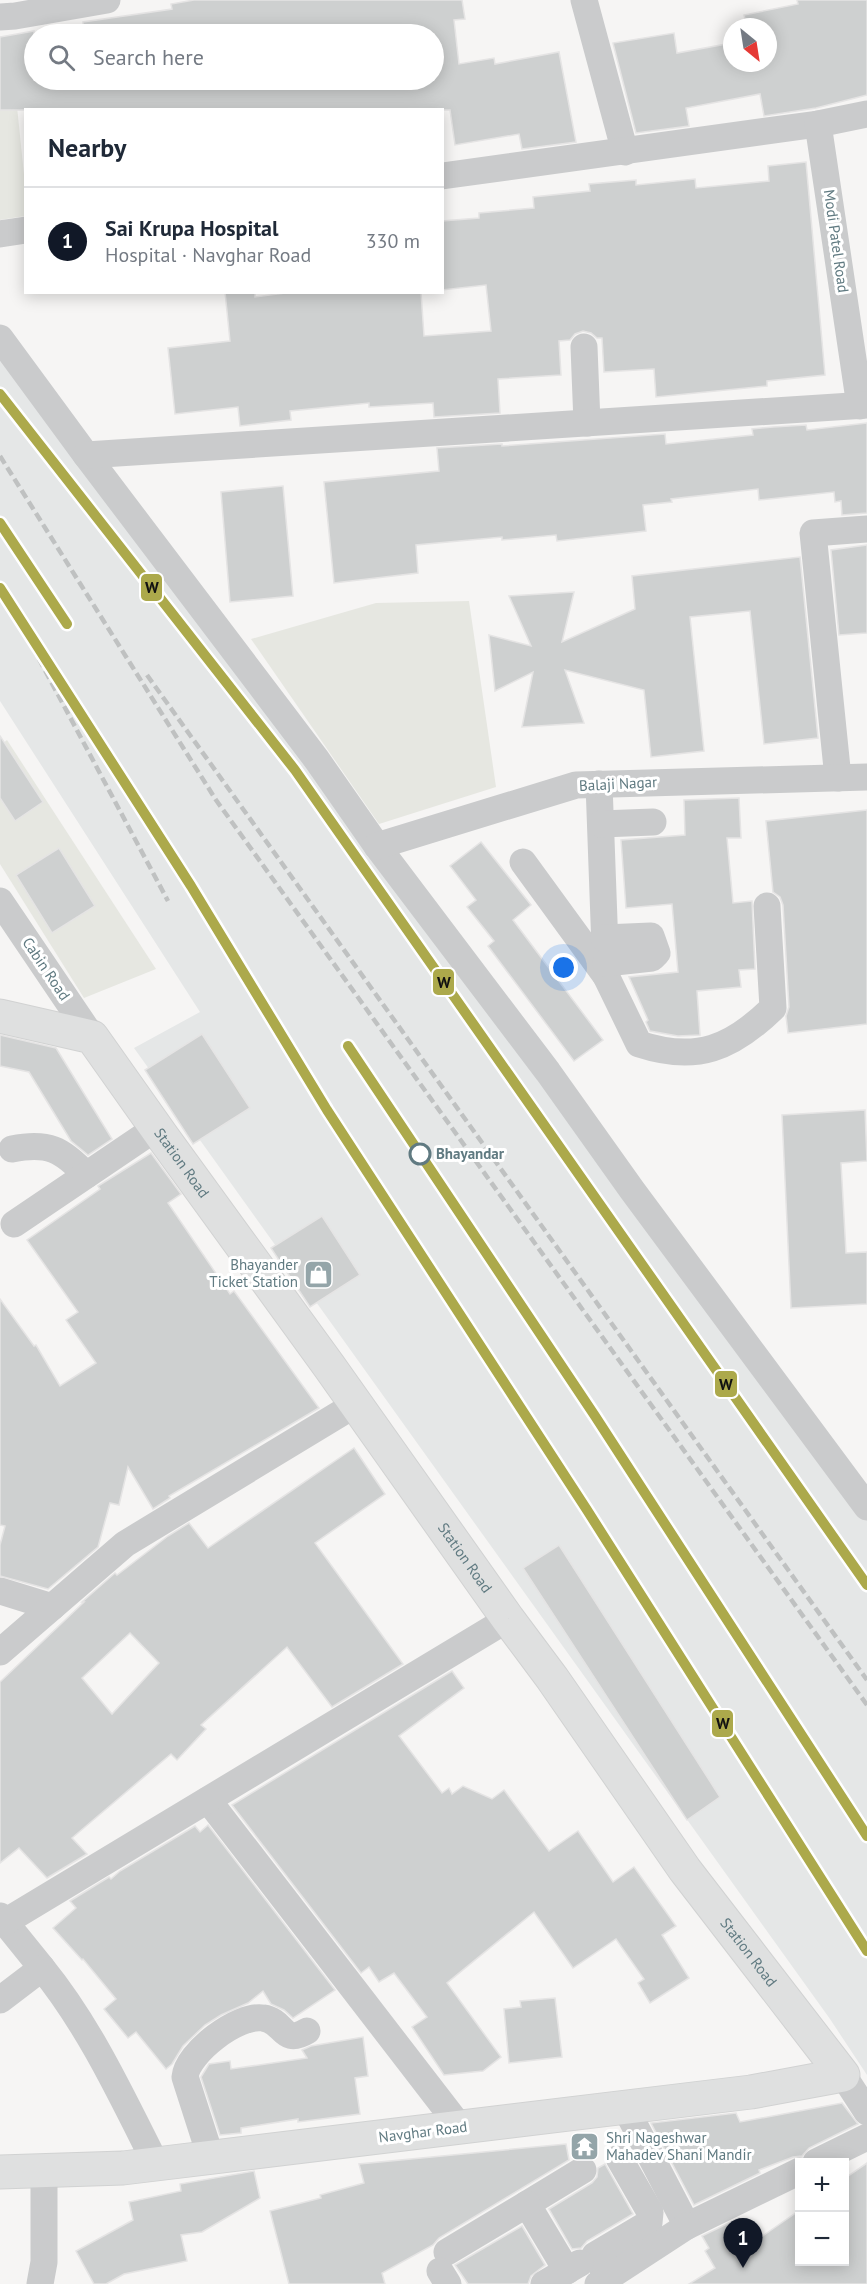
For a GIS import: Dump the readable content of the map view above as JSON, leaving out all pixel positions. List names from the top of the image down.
{
  "streets": {
    "main road": ["Station Road", "Navghar Road"],
    "street": ["Modi Patel Road", "Balaji Nagar", "Cabin Road"]
  },
  "crossings": [
    ["Cabin Road", "Station Road"],
    ["Station Road", "Navghar Road"]
  ],
  "places": {
    "other": ["Bhayandar"],
    "shop": ["Bhayander Ticket Station"],
    "temple": ["Shri Nageshwar Mahadev Shani Mandir"]
  },
  "lines": ["transit line W"],
  "north": "bottom right",
  "page": {
    "search": "Search here",
    "heading": "Nearby",
    "list": [
      {
        "mark": "1",
        "name": "Sai Krupa Hospital",
        "note": "Hospital · Navghar Road",
        "value": "330 m"
      }
    ],
    "map_buttons": ["+", "−"],
    "pins": "1"
  }
}
